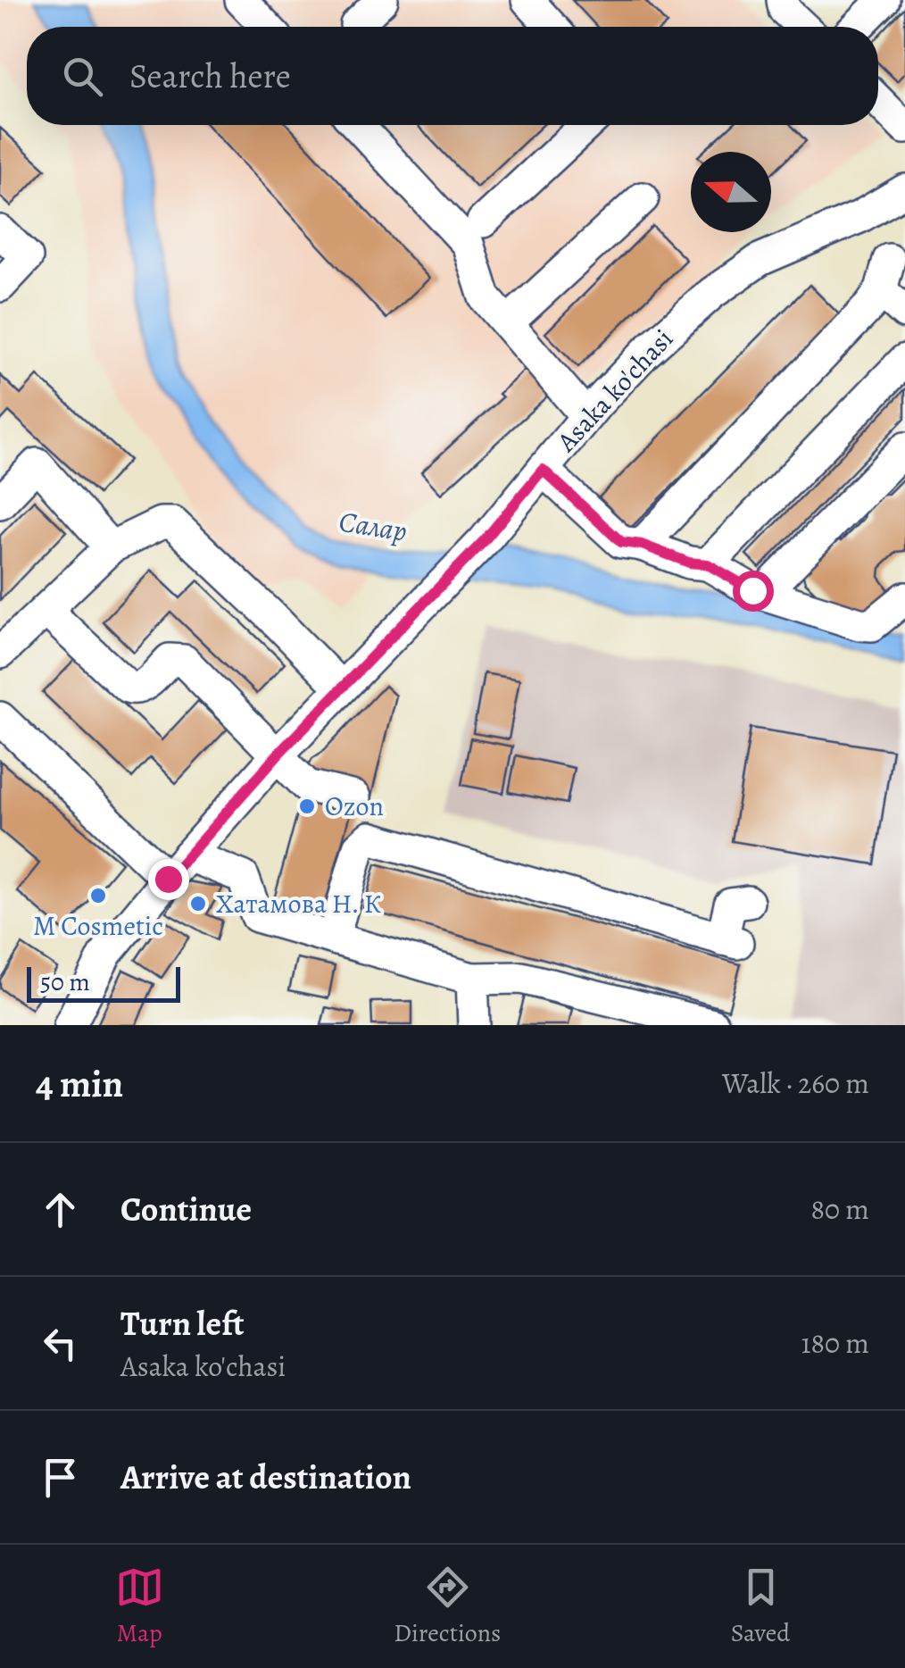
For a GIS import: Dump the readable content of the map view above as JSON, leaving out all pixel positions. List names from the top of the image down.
{
  "streets": {
    "street": ["Asaka ko'chasi"]
  },
  "water": ["Салар"],
  "places": ["Ozon", "M Cosmetic", "Хатамова Н. К"],
  "scale_bar": "50 m",
  "north": "left",
  "page": {
    "search": "Search here",
    "scale": "50 m",
    "heading": ["4 min", "Walk · 260 m"],
    "list": [
      ["Continue", "80 m"],
      ["Turn left", "Asaka ko'chasi", "180 m"],
      "Arrive at destination"
    ],
    "nav": ["Map", "Directions", "Saved"]
  }
}
